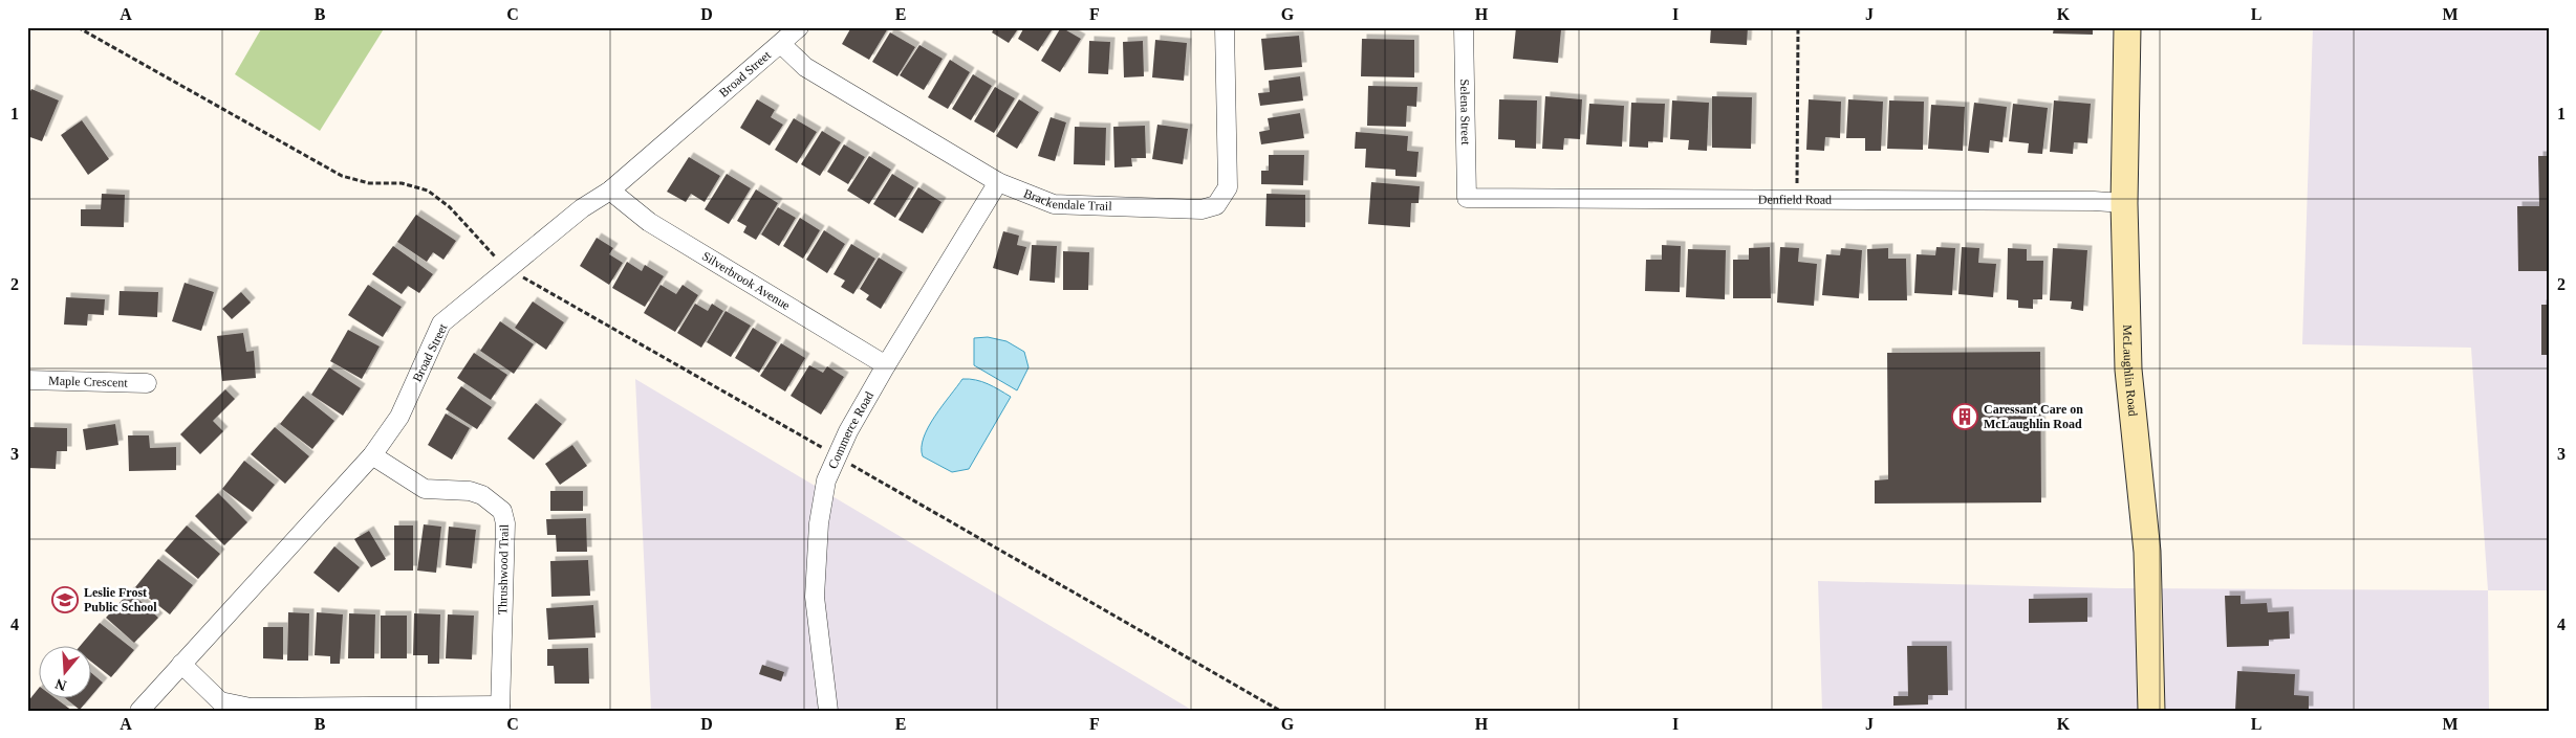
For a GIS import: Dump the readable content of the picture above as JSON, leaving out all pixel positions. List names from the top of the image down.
{
  "streets": {
    "street": [
      "Broad Street",
      "Selena Street",
      "Brackendale Trail",
      "Denfield Road",
      "Silverbrook Avenue",
      "McLaughlin Road",
      "Maple Crescent",
      "Commerce Road",
      "Thrushwood Trail"
    ]
  },
  "crossings": [
    ["Broad Street", "Brackendale Trail"],
    ["Broad Street", "Silverbrook Avenue"],
    ["Broad Street", "Thrushwood Trail"],
    ["Selena Street", "Denfield Road"],
    ["Brackendale Trail", "Commerce Road"],
    ["Denfield Road", "McLaughlin Road"],
    ["Silverbrook Avenue", "Commerce Road"]
  ],
  "places": {
    "building": ["Caressant Care on McLaughlin Road"],
    "school or university": ["Leslie Frost Public School"]
  },
  "north": "bottom",
  "grid": {
    "columns": [
      "A",
      "B",
      "C",
      "D",
      "E",
      "F",
      "G",
      "H",
      "I",
      "J",
      "K",
      "L",
      "M"
    ],
    "rows": [
      "1",
      "2",
      "3",
      "4"
    ]
  }
}
